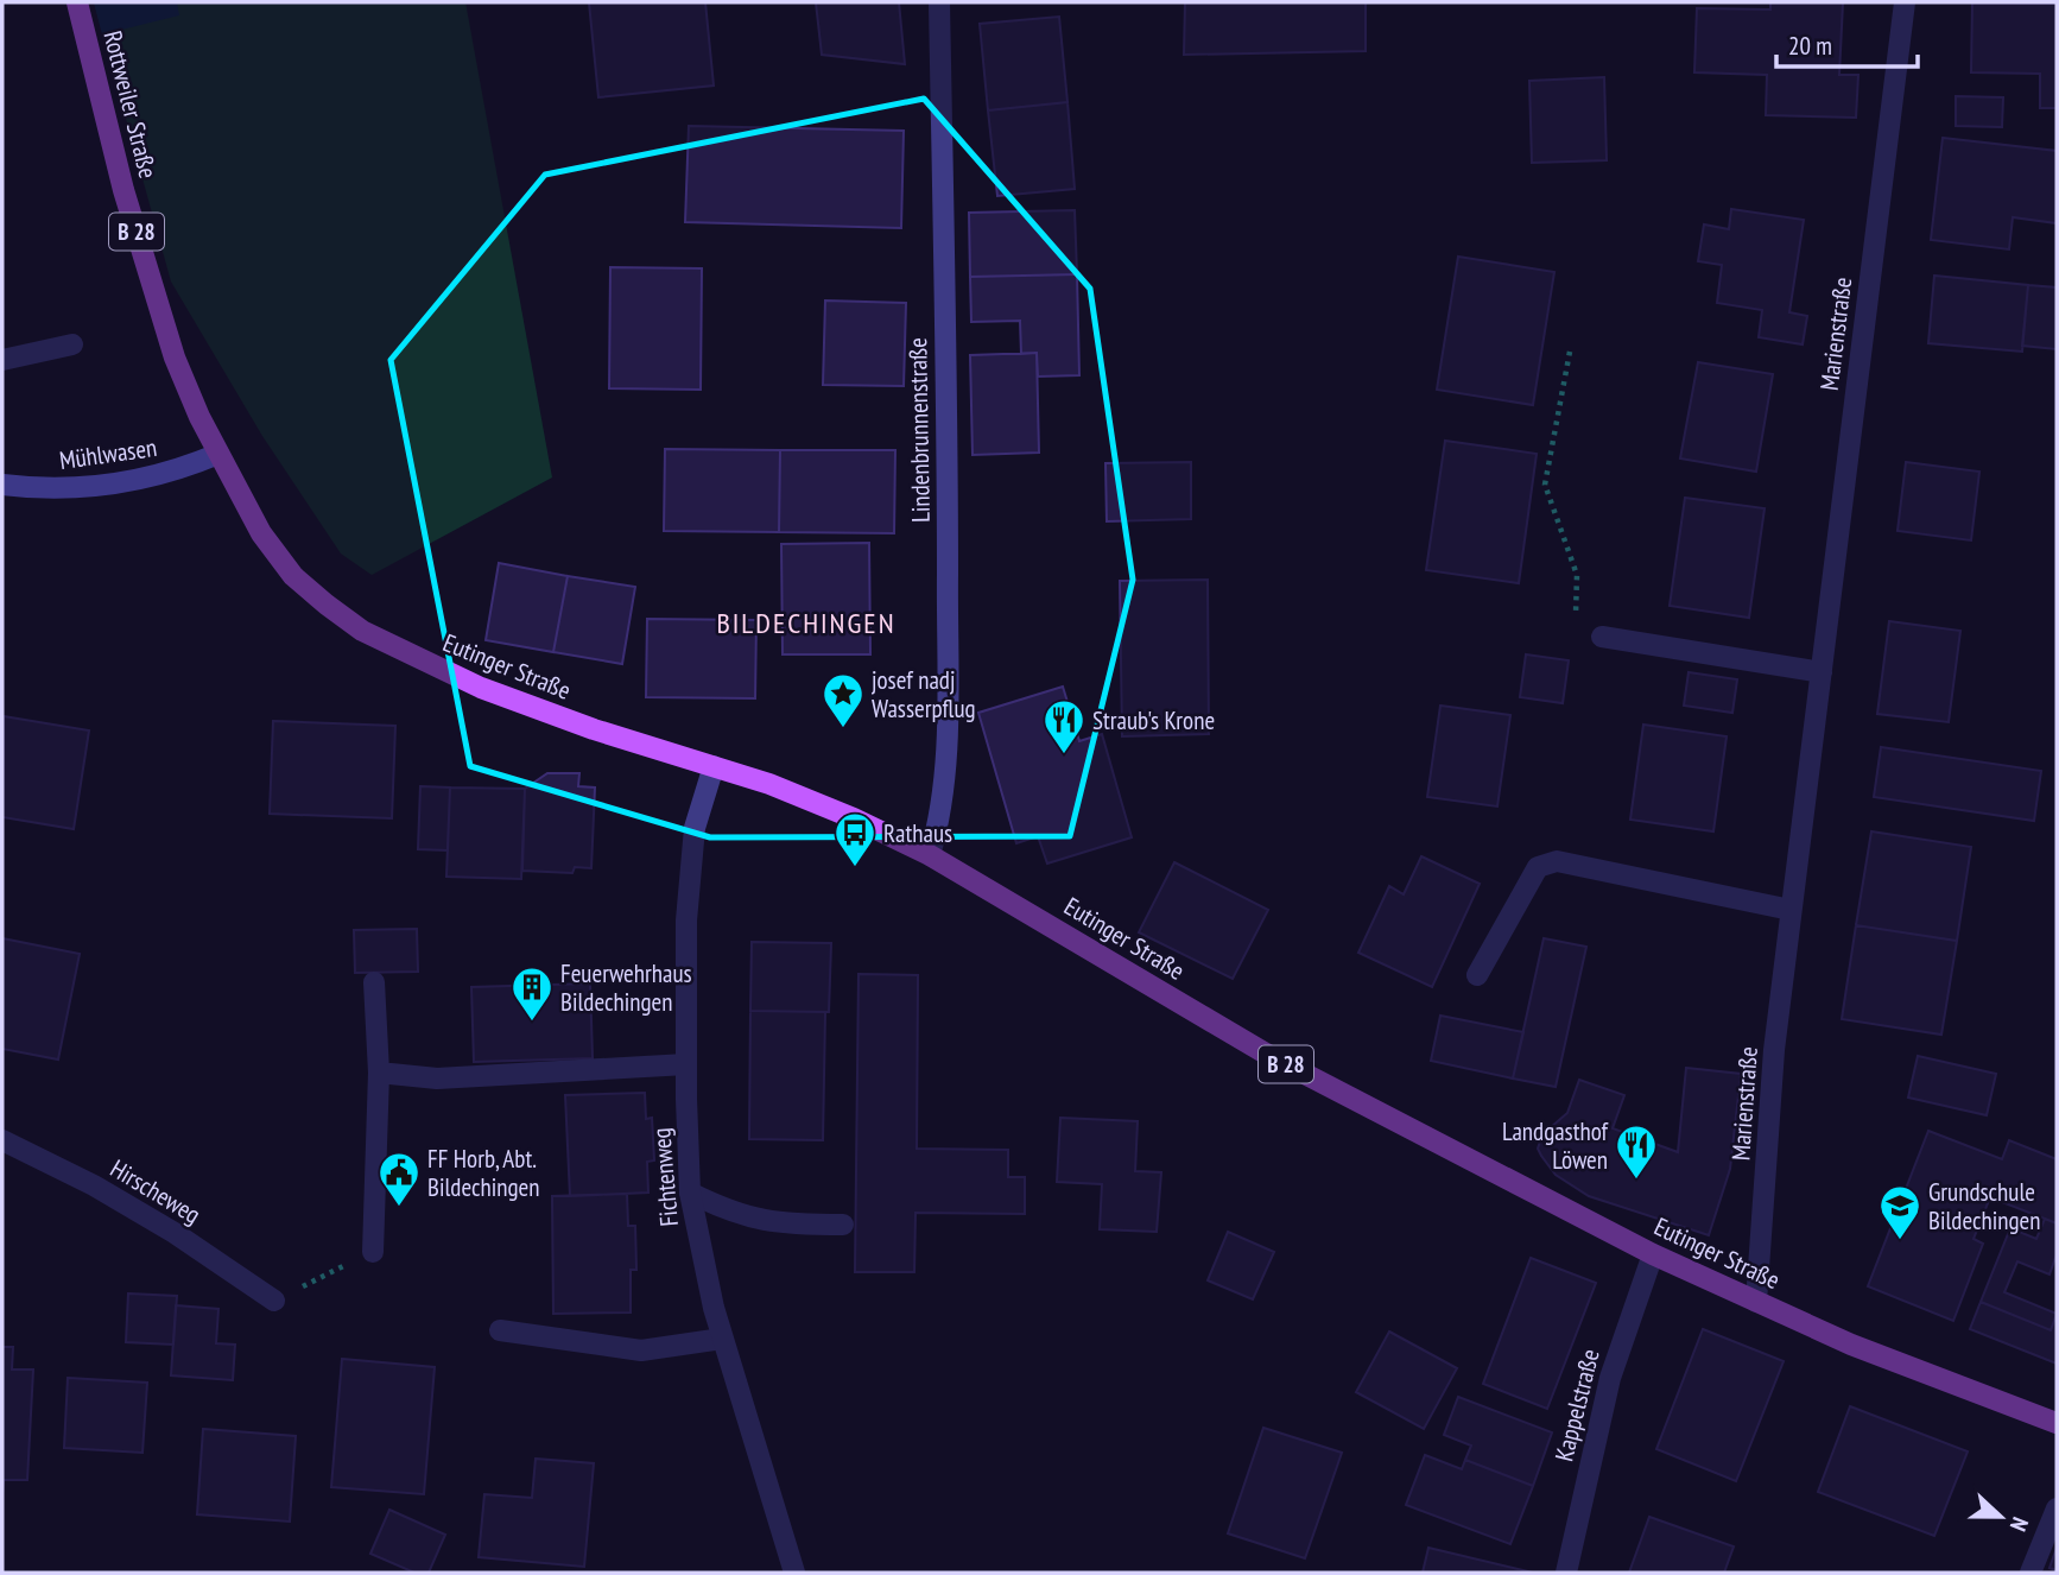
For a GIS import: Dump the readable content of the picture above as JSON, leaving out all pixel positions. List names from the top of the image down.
{
  "streets": {
    "main road": ["Rottweiler Straße", "B 28", "Eutinger Straße"],
    "street": [
      "Marienstraße",
      "Lindenbrunnenstraße",
      "Mühlwasen",
      "Fichtenweg",
      "Hirscheweg",
      "Kappelstraße"
    ]
  },
  "crossings": [
    ["Rottweiler Straße", "Mühlwasen"],
    ["Rottweiler Straße", "Eutinger Straße"],
    ["Marienstraße", "Eutinger Straße"],
    ["Lindenbrunnenstraße", "Eutinger Straße"],
    ["Mühlwasen", "Eutinger Straße"],
    ["Eutinger Straße", "Fichtenweg"],
    ["Eutinger Straße", "Kappelstraße"]
  ],
  "districts": ["BILDECHINGEN"],
  "places": {
    "place": ["josef nadj Wasserpflug"],
    "restaurant": ["Straub's Krone", "Landgasthof Löwen"],
    "bus stop": ["Rathaus"],
    "building": ["Feuerwehrhaus Bildechingen"],
    "public building": ["FF Horb, Abt. Bildechingen"],
    "school or university": ["Grundschule Bildechingen"]
  },
  "scale_bar": "20 m",
  "north": "right"
}
